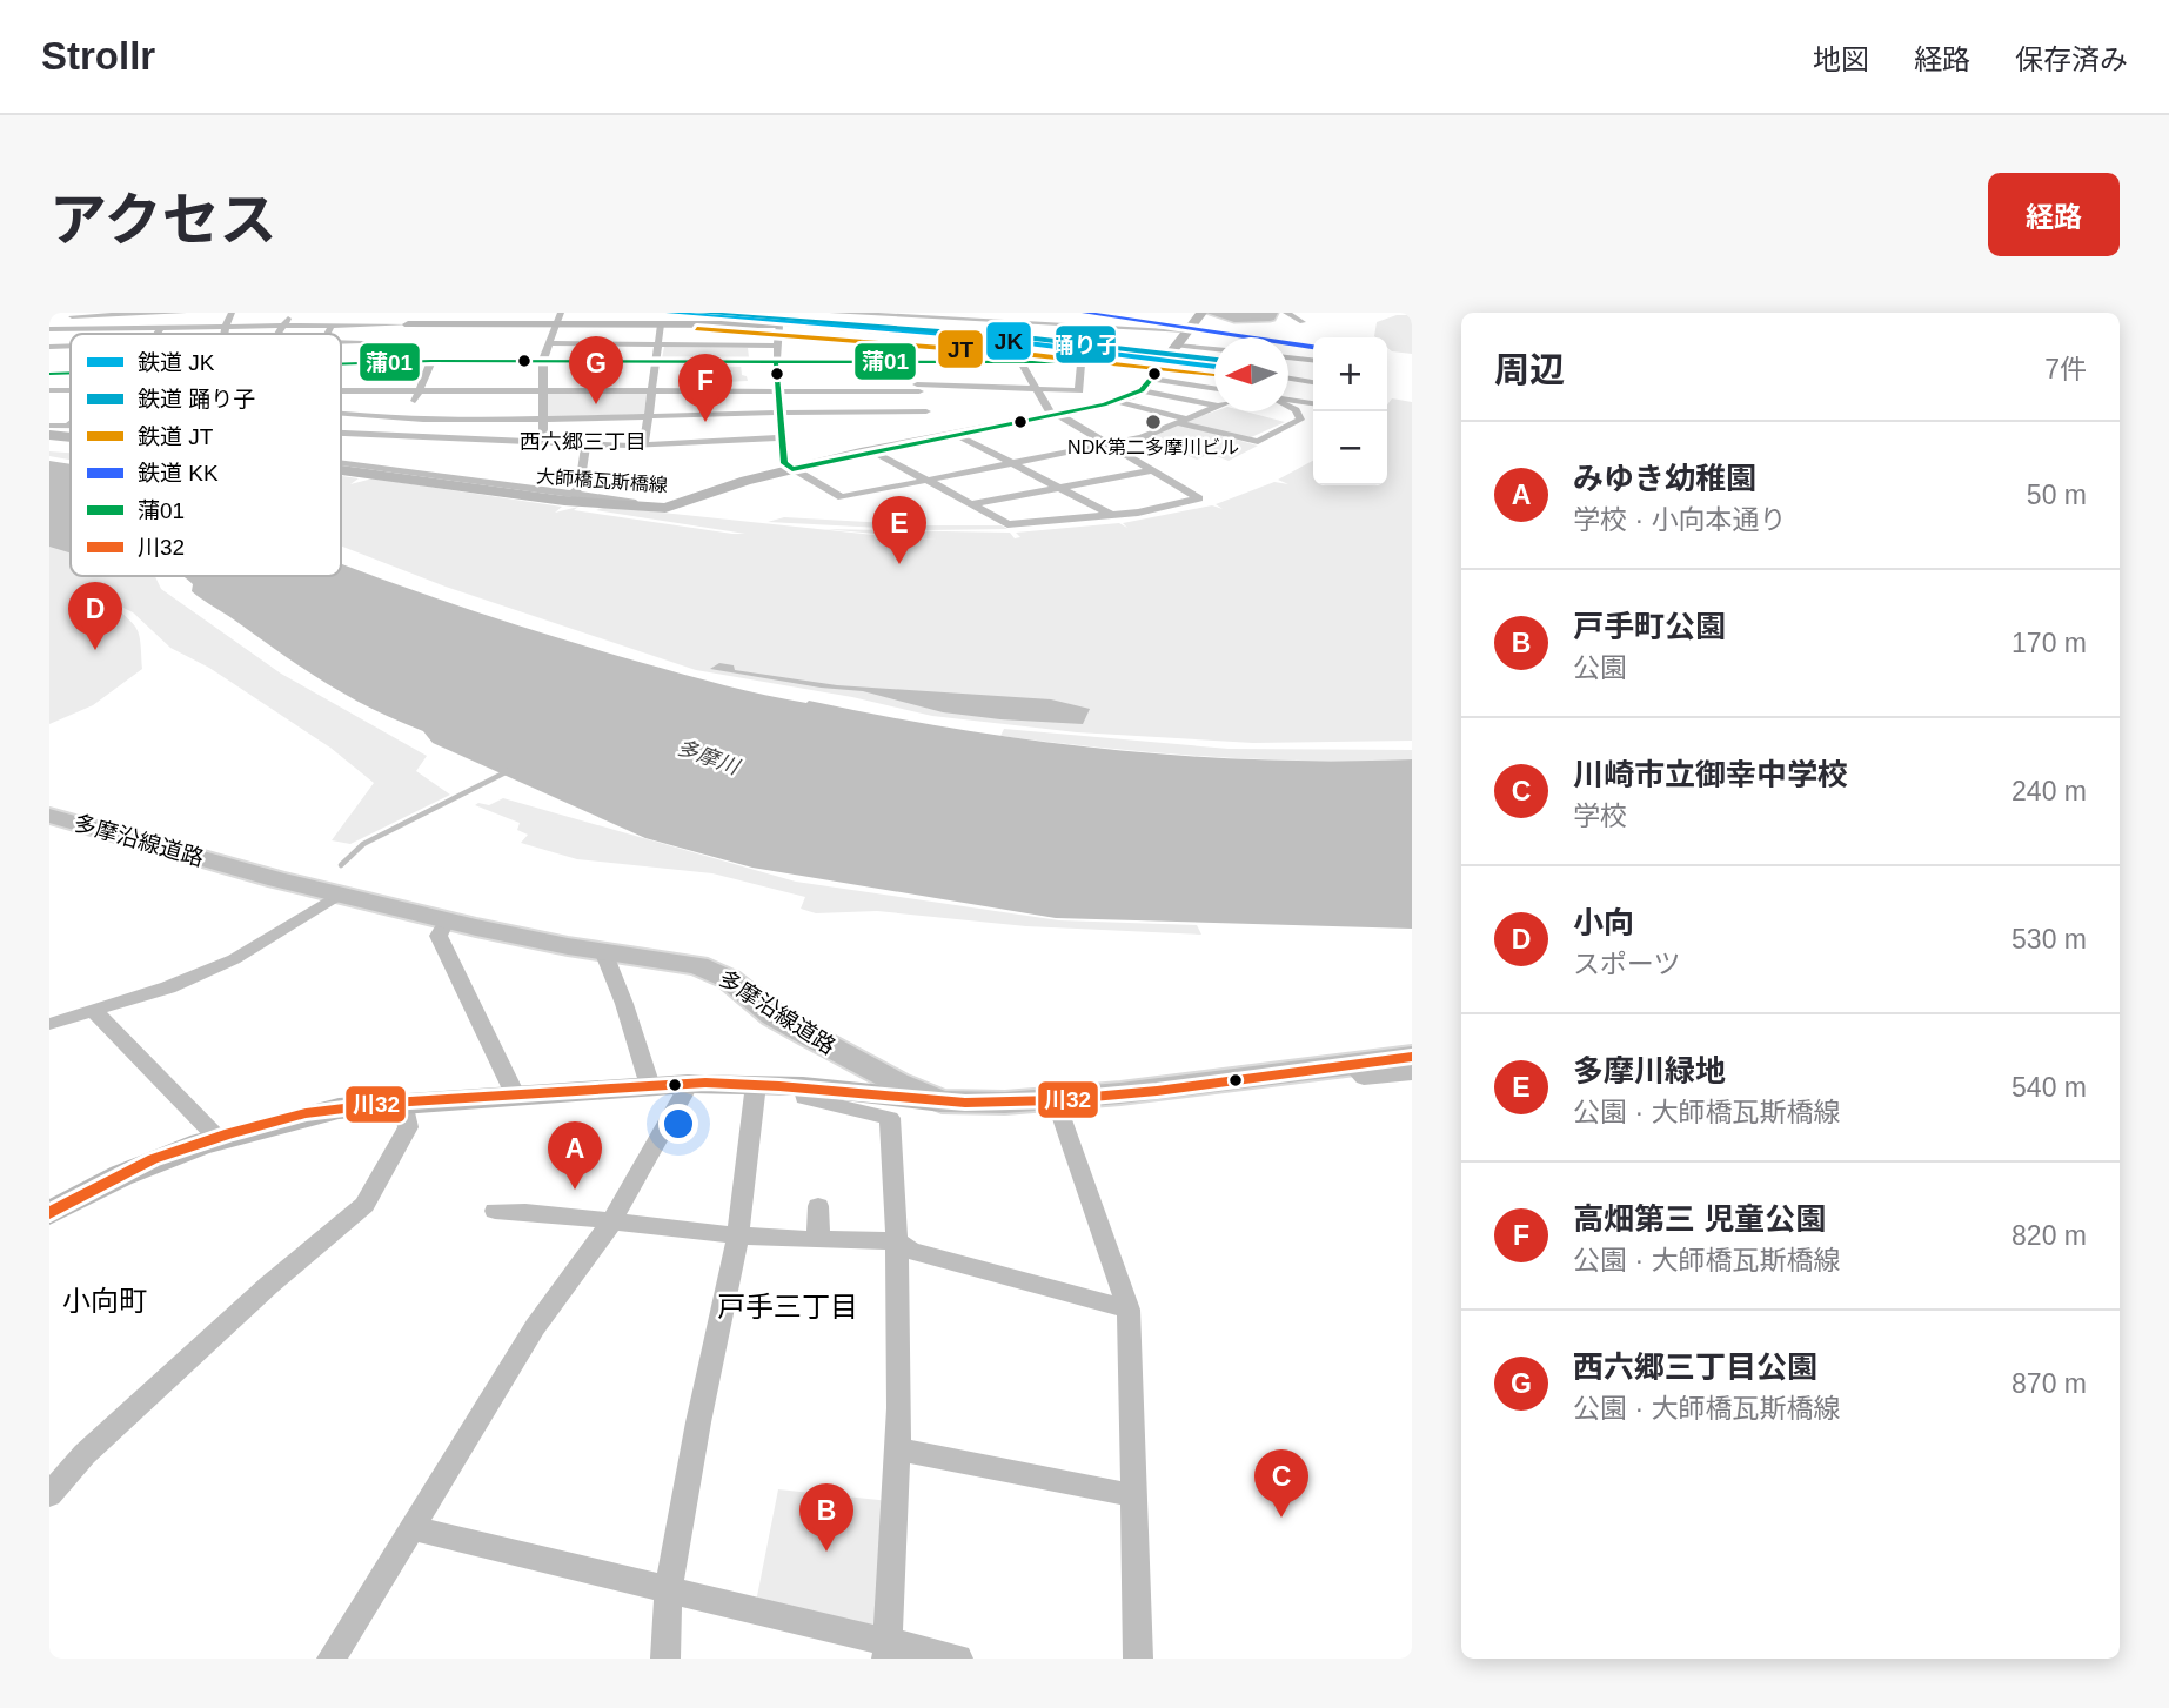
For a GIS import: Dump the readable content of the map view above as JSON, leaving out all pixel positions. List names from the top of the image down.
{
  "streets": {
    "main road": ["多摩沿線道路"],
    "street": ["大師橋瓦斯橋線"]
  },
  "districts": ["西六郷三丁目", "小向町", "戸手三丁目"],
  "water": ["多摩川"],
  "places": ["NDK第二多摩川ビル"],
  "lines": [
    "rail line JK",
    "rail line 踊り子",
    "rail line KK",
    "rail line JT",
    "transit line 蒲01",
    "transit line 川32"
  ],
  "legend": [
    "鉄道 JK",
    "鉄道 踊り子",
    "鉄道 JT",
    "鉄道 KK",
    "蒲01",
    "川32"
  ],
  "north": "left",
  "page": {
    "header": "Strollr",
    "nav": ["地図", "経路", "保存済み"],
    "title": "アクセス",
    "buttons": "経路",
    "heading": ["周辺", "7件"],
    "pins": [
      "G",
      "F",
      "E",
      "D",
      "A",
      "C",
      "B"
    ],
    "map_buttons": ["+", "−"],
    "list": [
      {
        "mark": "A",
        "name": "みゆき幼稚園",
        "note": "学校 · 小向本通り",
        "value": "50 m"
      },
      {
        "mark": "B",
        "name": "戸手町公園",
        "note": "公園",
        "value": "170 m"
      },
      {
        "mark": "C",
        "name": "川崎市立御幸中学校",
        "note": "学校",
        "value": "240 m"
      },
      {
        "mark": "D",
        "name": "小向",
        "note": "スポーツ",
        "value": "530 m"
      },
      {
        "mark": "E",
        "name": "多摩川緑地",
        "note": "公園 · 大師橋瓦斯橋線",
        "value": "540 m"
      },
      {
        "mark": "F",
        "name": "高畑第三 児童公園",
        "note": "公園 · 大師橋瓦斯橋線",
        "value": "820 m"
      },
      {
        "mark": "G",
        "name": "西六郷三丁目公園",
        "note": "公園 · 大師橋瓦斯橋線",
        "value": "870 m"
      }
    ]
  }
}
